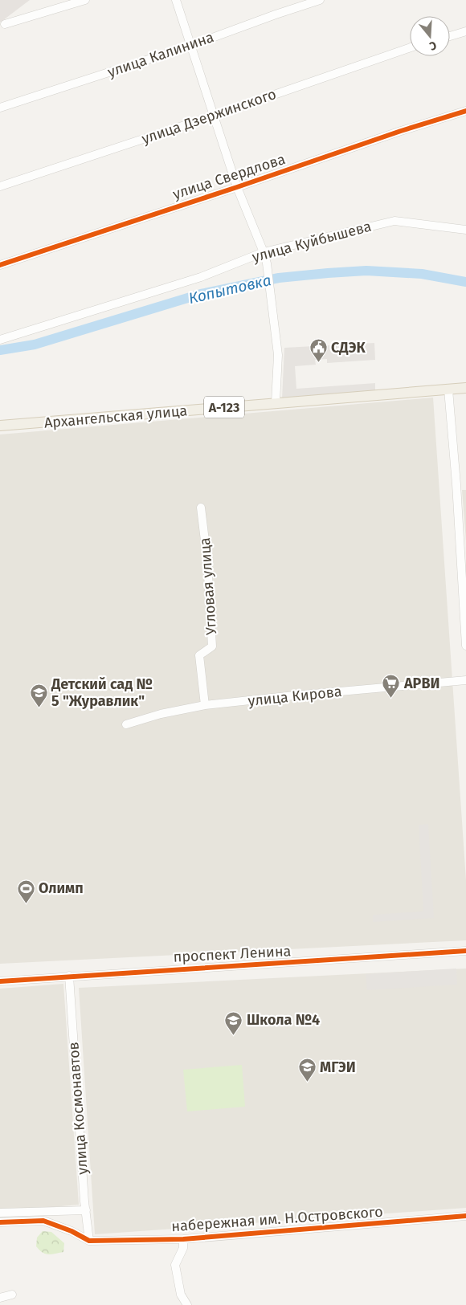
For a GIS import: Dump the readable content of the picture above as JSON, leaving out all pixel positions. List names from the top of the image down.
{
  "streets": {
    "main road": ["А-123", "Архангельская улица"],
    "street": [
      "улица Калинина",
      "улица Дзержинского",
      "улица Свердлова",
      "улица Куйбышева",
      "Угловая улица",
      "улица Кирова",
      "проспект Ленина",
      "улица Космонавтов",
      "набережная им. Н.Островского"
    ]
  },
  "crossings": [
    ["А-123", "Архангельская улица"],
    ["Угловая улица", "улица Кирова"],
    ["проспект Ленина", "улица Космонавтов"],
    ["улица Космонавтов", "набережная им. Н.Островского"]
  ],
  "water": ["Копытовка"],
  "places": {
    "public building": ["СДЭК"],
    "supermarket": ["АРВИ"],
    "school or university": ["Детский сад № 5 \"Журавлик\"", "Школа №4", "МГЭИ"],
    "sports": ["Олимп"]
  },
  "north": "bottom"
}
